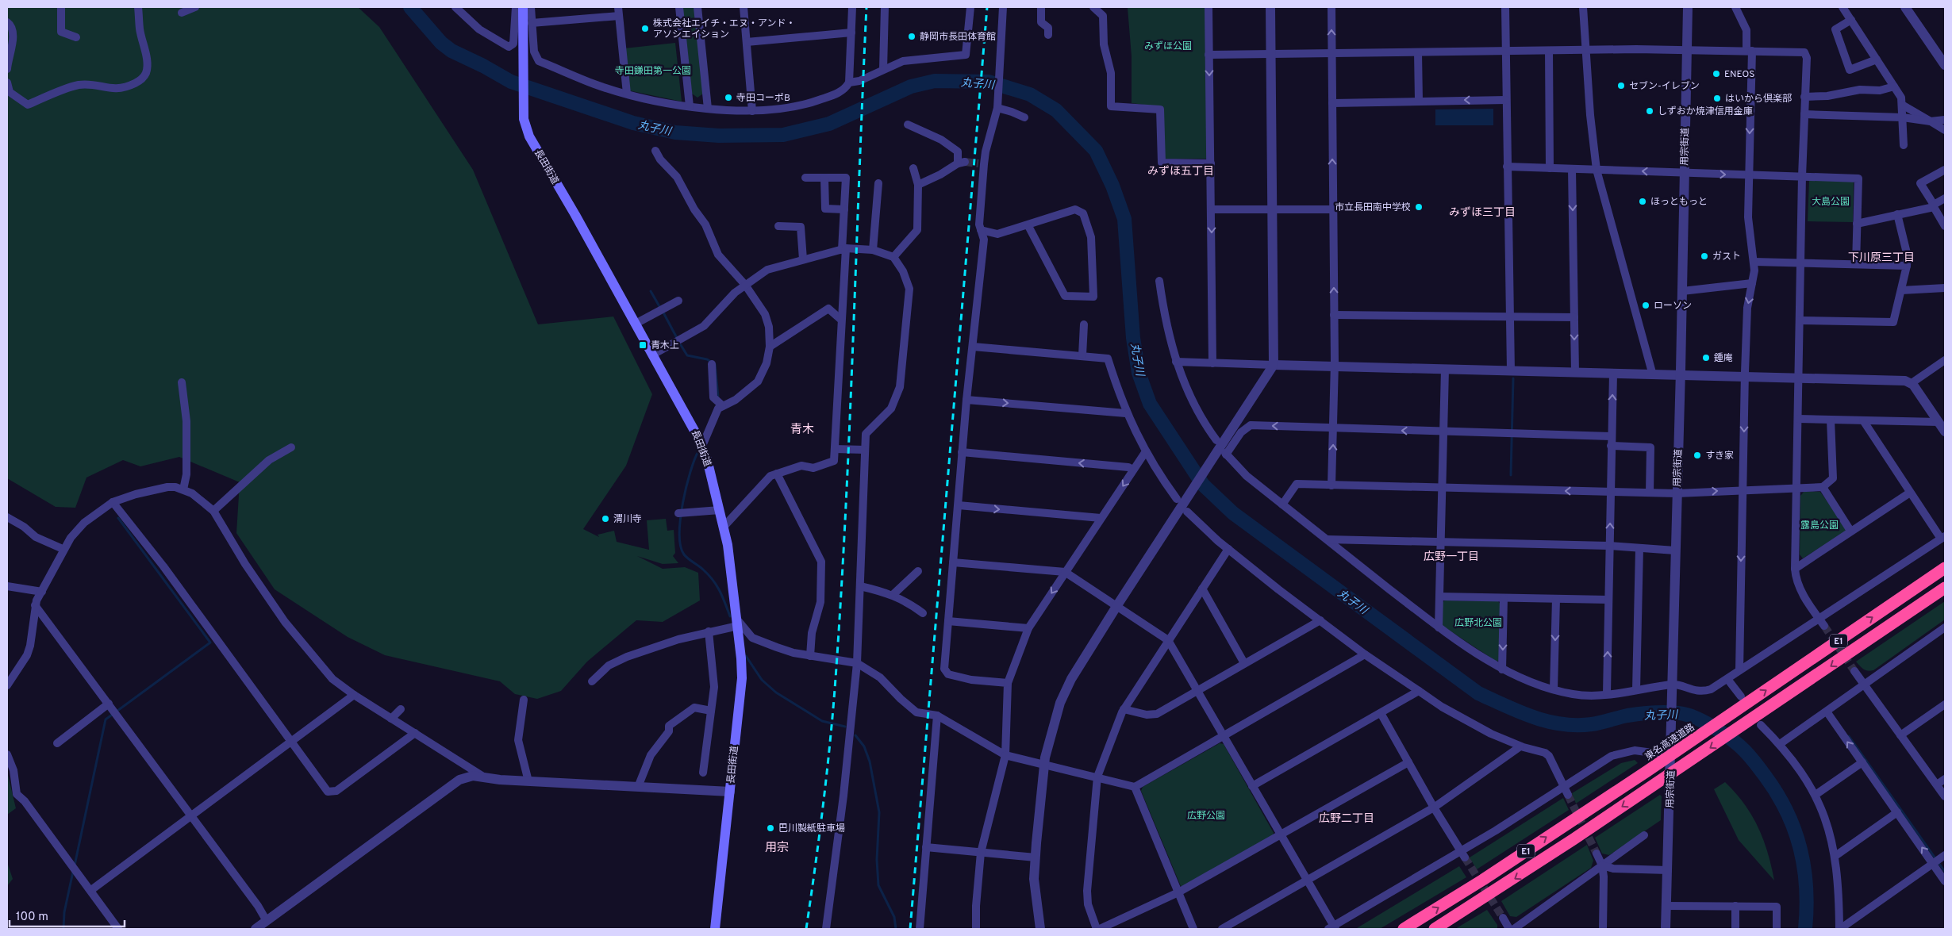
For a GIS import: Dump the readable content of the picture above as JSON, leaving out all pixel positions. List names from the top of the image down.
{
  "streets": {
    "highway": ["E1", "東名高速道路"],
    "main road": ["長田街道"],
    "street": ["用宗街道"]
  },
  "districts": [
    "みずほ五丁目",
    "みずほ三丁目",
    "下川原三丁目",
    "青木",
    "広野一丁目",
    "広野二丁目",
    "用宗"
  ],
  "water": ["丸子川"],
  "parks": [
    "みずほ公園",
    "寺田鎌田第一公園",
    "大島公園",
    "露島公園",
    "広野北公園",
    "広野公園"
  ],
  "places": {
    "other": [
      "株式会社エイチ・エヌ・アンド・ アソシエイション",
      "静岡市長田体育館",
      "ENEOS",
      "セブン-イレブン",
      "寺田コーポB",
      "はいから倶楽部",
      "しずおか焼津信用金庫",
      "ほっともっと",
      "市立長田南中学校",
      "ガスト",
      "ローソン",
      "鍾庵",
      "すき家",
      "渭川寺",
      "巴川製紙駐車場"
    ],
    "transit": ["青木上"]
  },
  "scale_bar": "100 m"
}
